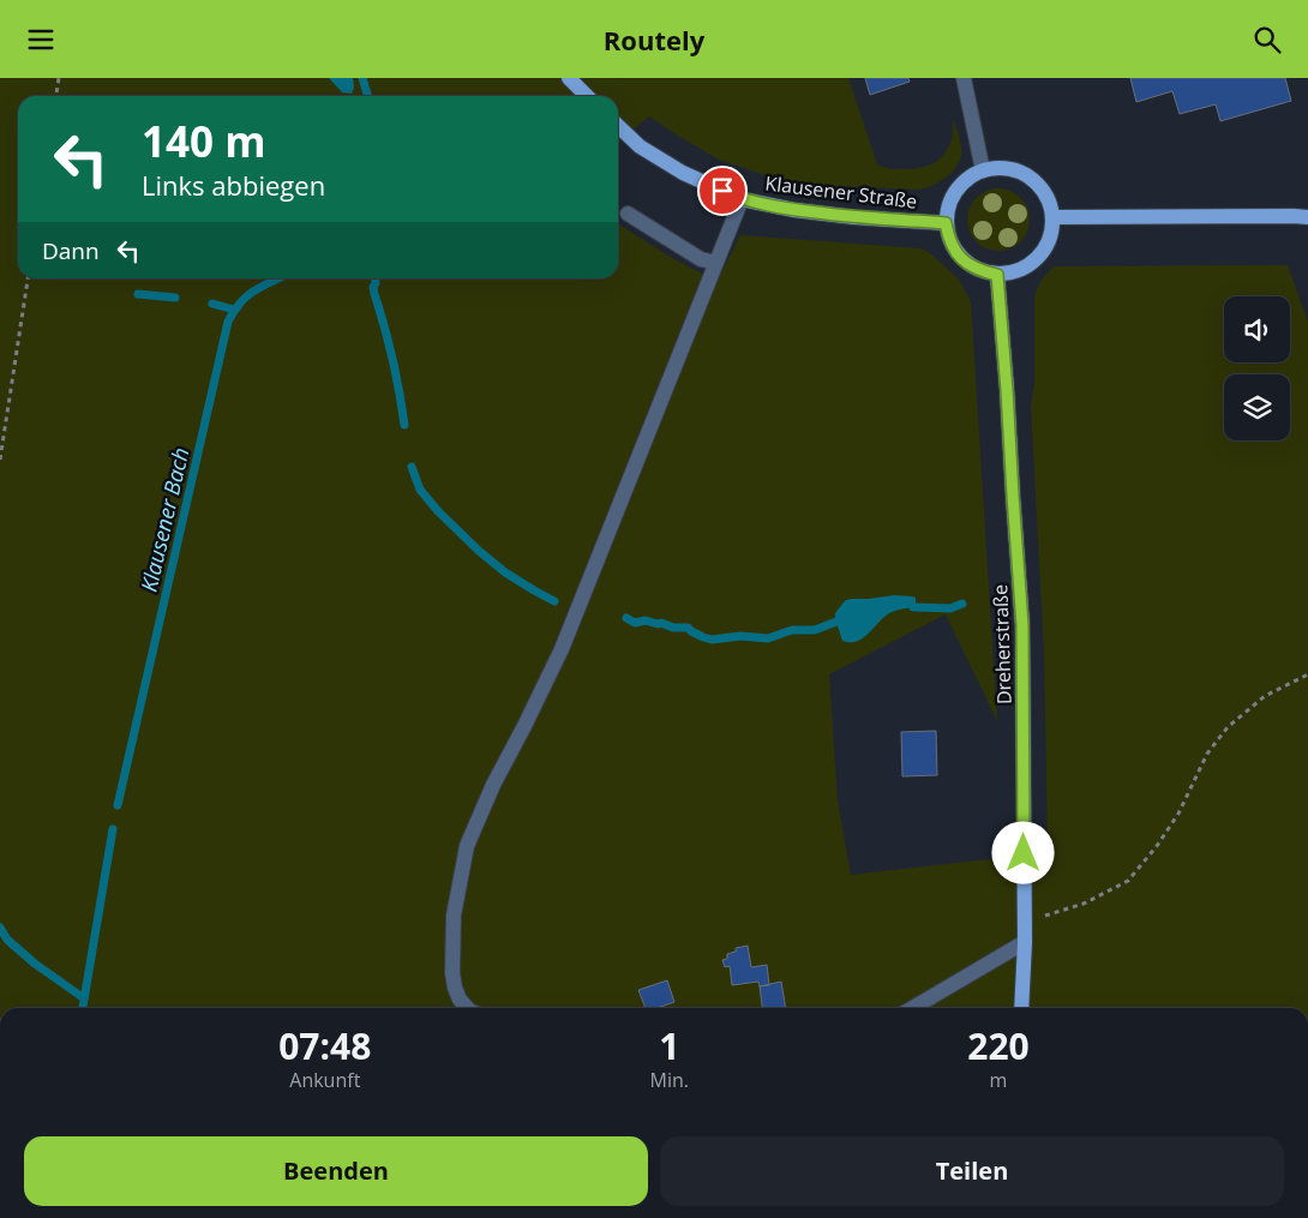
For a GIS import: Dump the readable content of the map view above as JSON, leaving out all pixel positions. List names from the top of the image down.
{
  "streets": {
    "main road": ["Klausener Straße", "Dreherstraße"]
  },
  "crossings": [
    ["Klausener Straße", "Dreherstraße"]
  ],
  "water": ["Klausener Bach"],
  "page": {
    "header": "Routely",
    "turn": ["140 m", "Links abbiegen"],
    "then": "Dann",
    "eta": [
      "07:48",
      "Ankunft",
      "1",
      "Min.",
      "220",
      "m"
    ],
    "buttons": ["Beenden", "Teilen"]
  }
}
